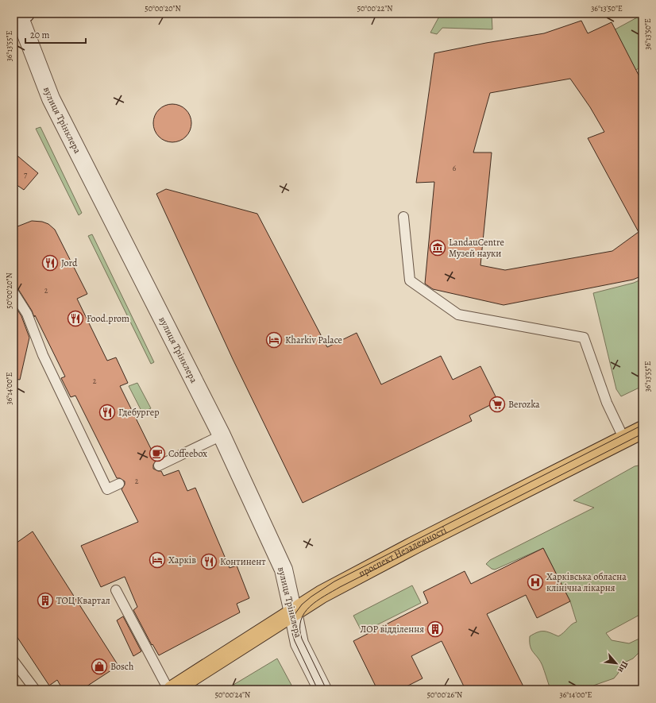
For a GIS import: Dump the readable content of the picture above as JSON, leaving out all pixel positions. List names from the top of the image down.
{
  "streets": {
    "main road": ["проспект Незалежності"],
    "street": ["вулиця Трінклера"]
  },
  "crossings": [
    ["вулиця Трінклера", "проспект Незалежності"]
  ],
  "places": {
    "museum": ["LandauCentre Музей науки"],
    "restaurant": [
      "Jord",
      "Food.prom",
      "Гдебургер",
      "Континент"
    ],
    "hotel": ["Kharkiv Palace", "Харків"],
    "supermarket": ["Berozka"],
    "cafe": ["Coffeebox"],
    "hospital": ["Харківська обласна клінічна лікарня"],
    "building": ["ТОЦ Квартал", "ЛОР відділення"],
    "shop": ["Bosch"]
  },
  "house_numbers": [
    "6",
    "7",
    "2",
    "2",
    "2"
  ],
  "scale_bar": "20 m",
  "north": "bottom right",
  "coordinates": [
    "50°00'20\"N",
    "50°00'22\"N",
    "36°13'50\"E",
    "36°13'55\"E",
    "36°14'00\"E",
    "50°00'24\"N",
    "50°00'26\"N"
  ]
}
